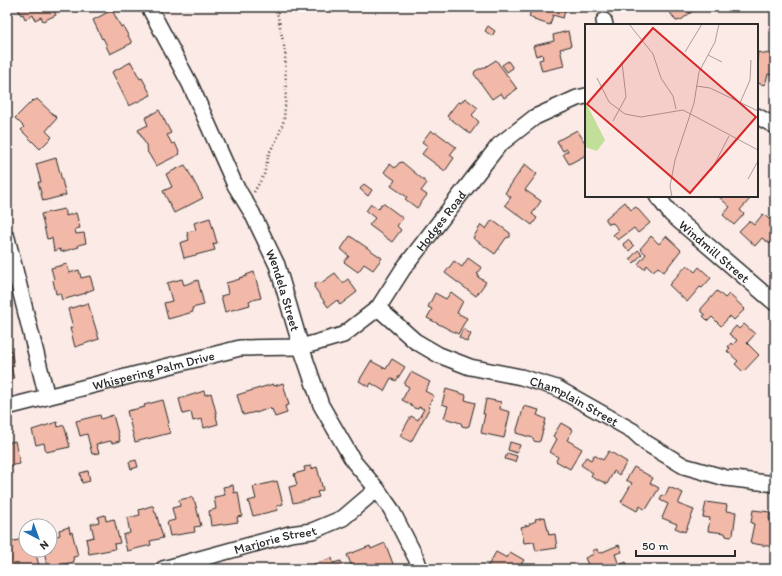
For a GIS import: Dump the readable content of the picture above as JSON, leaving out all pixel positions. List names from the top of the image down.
{
  "streets": {
    "street": [
      "Hodges Road",
      "Windmill Street",
      "Wendela Street",
      "Whispering Palm Drive",
      "Champlain Street",
      "Marjorie Street"
    ]
  },
  "crossings": [
    ["Hodges Road", "Wendela Street"],
    ["Hodges Road", "Whispering Palm Drive"],
    ["Hodges Road", "Champlain Street"],
    ["Wendela Street", "Whispering Palm Drive"],
    ["Wendela Street", "Marjorie Street"]
  ],
  "scale_bar": "50 m",
  "north": "bottom right"
}
